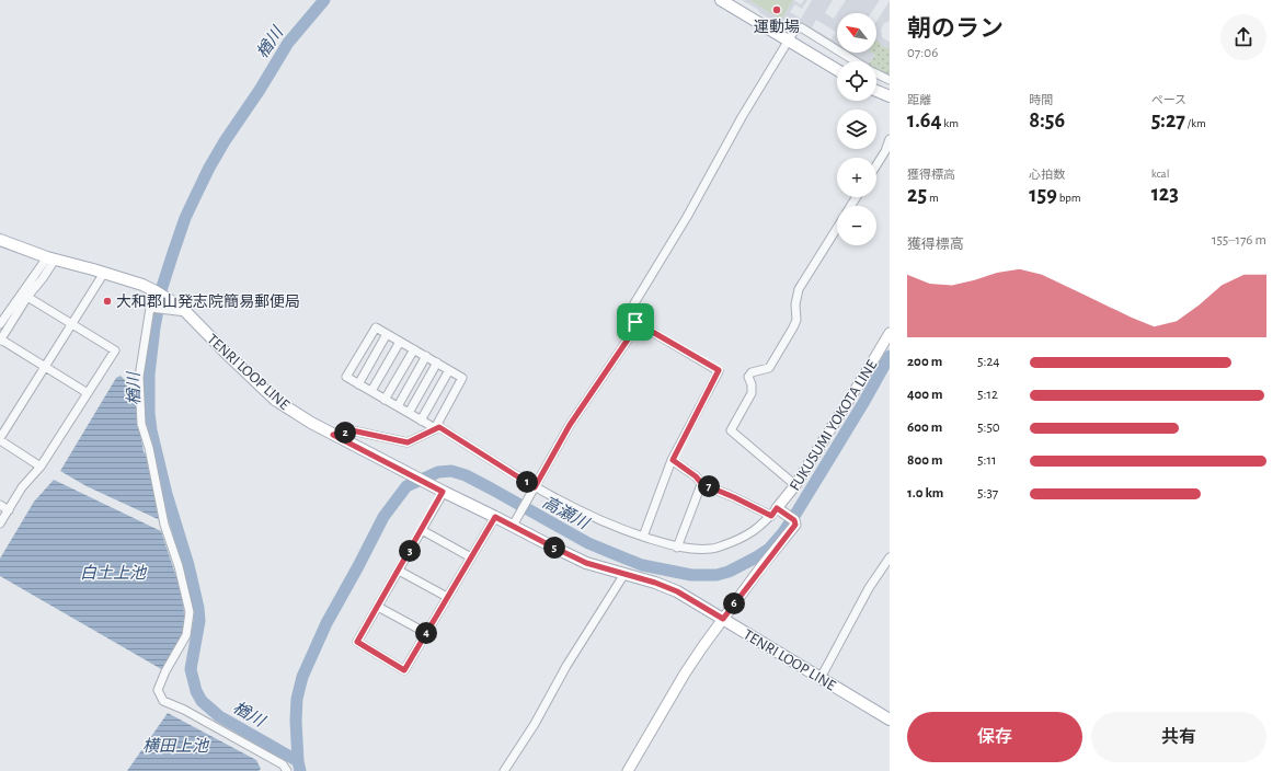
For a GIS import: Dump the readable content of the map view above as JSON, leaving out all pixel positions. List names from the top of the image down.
{
  "streets": {
    "main road": ["TENRI LOOP LINE", "FUKUSUMI YOKOTA LINE"]
  },
  "water": [
    "楢川",
    "高瀬川",
    "白土上池",
    "横田上池"
  ],
  "places": ["運動場", "大和郡山発志院簡易郵便局"],
  "north": "top left",
  "page": {
    "heading": ["朝のラン", "07:06"],
    "map_buttons": ["+", "−"],
    "stats": [
      ["距離", "1.64 km"],
      ["時間", "8:56"],
      ["ペース", "5:27 /km"],
      ["獲得標高", "25 m"],
      ["心拍数", "159 bpm"],
      ["kcal", "123"]
    ],
    "chart": ["獲得標高", "155–176 m"],
    "list": [
      {
        "name": "200 m",
        "note": "5:24"
      },
      {
        "name": "400 m",
        "note": "5:12"
      },
      {
        "name": "600 m",
        "note": "5:50"
      },
      {
        "name": "800 m",
        "note": "5:11"
      },
      {
        "name": "1.0 km",
        "note": "5:37"
      }
    ],
    "pins": [
      "2",
      "1",
      "7",
      "5",
      "3",
      "6",
      "4"
    ],
    "buttons": ["保存", "共有"]
  }
}
